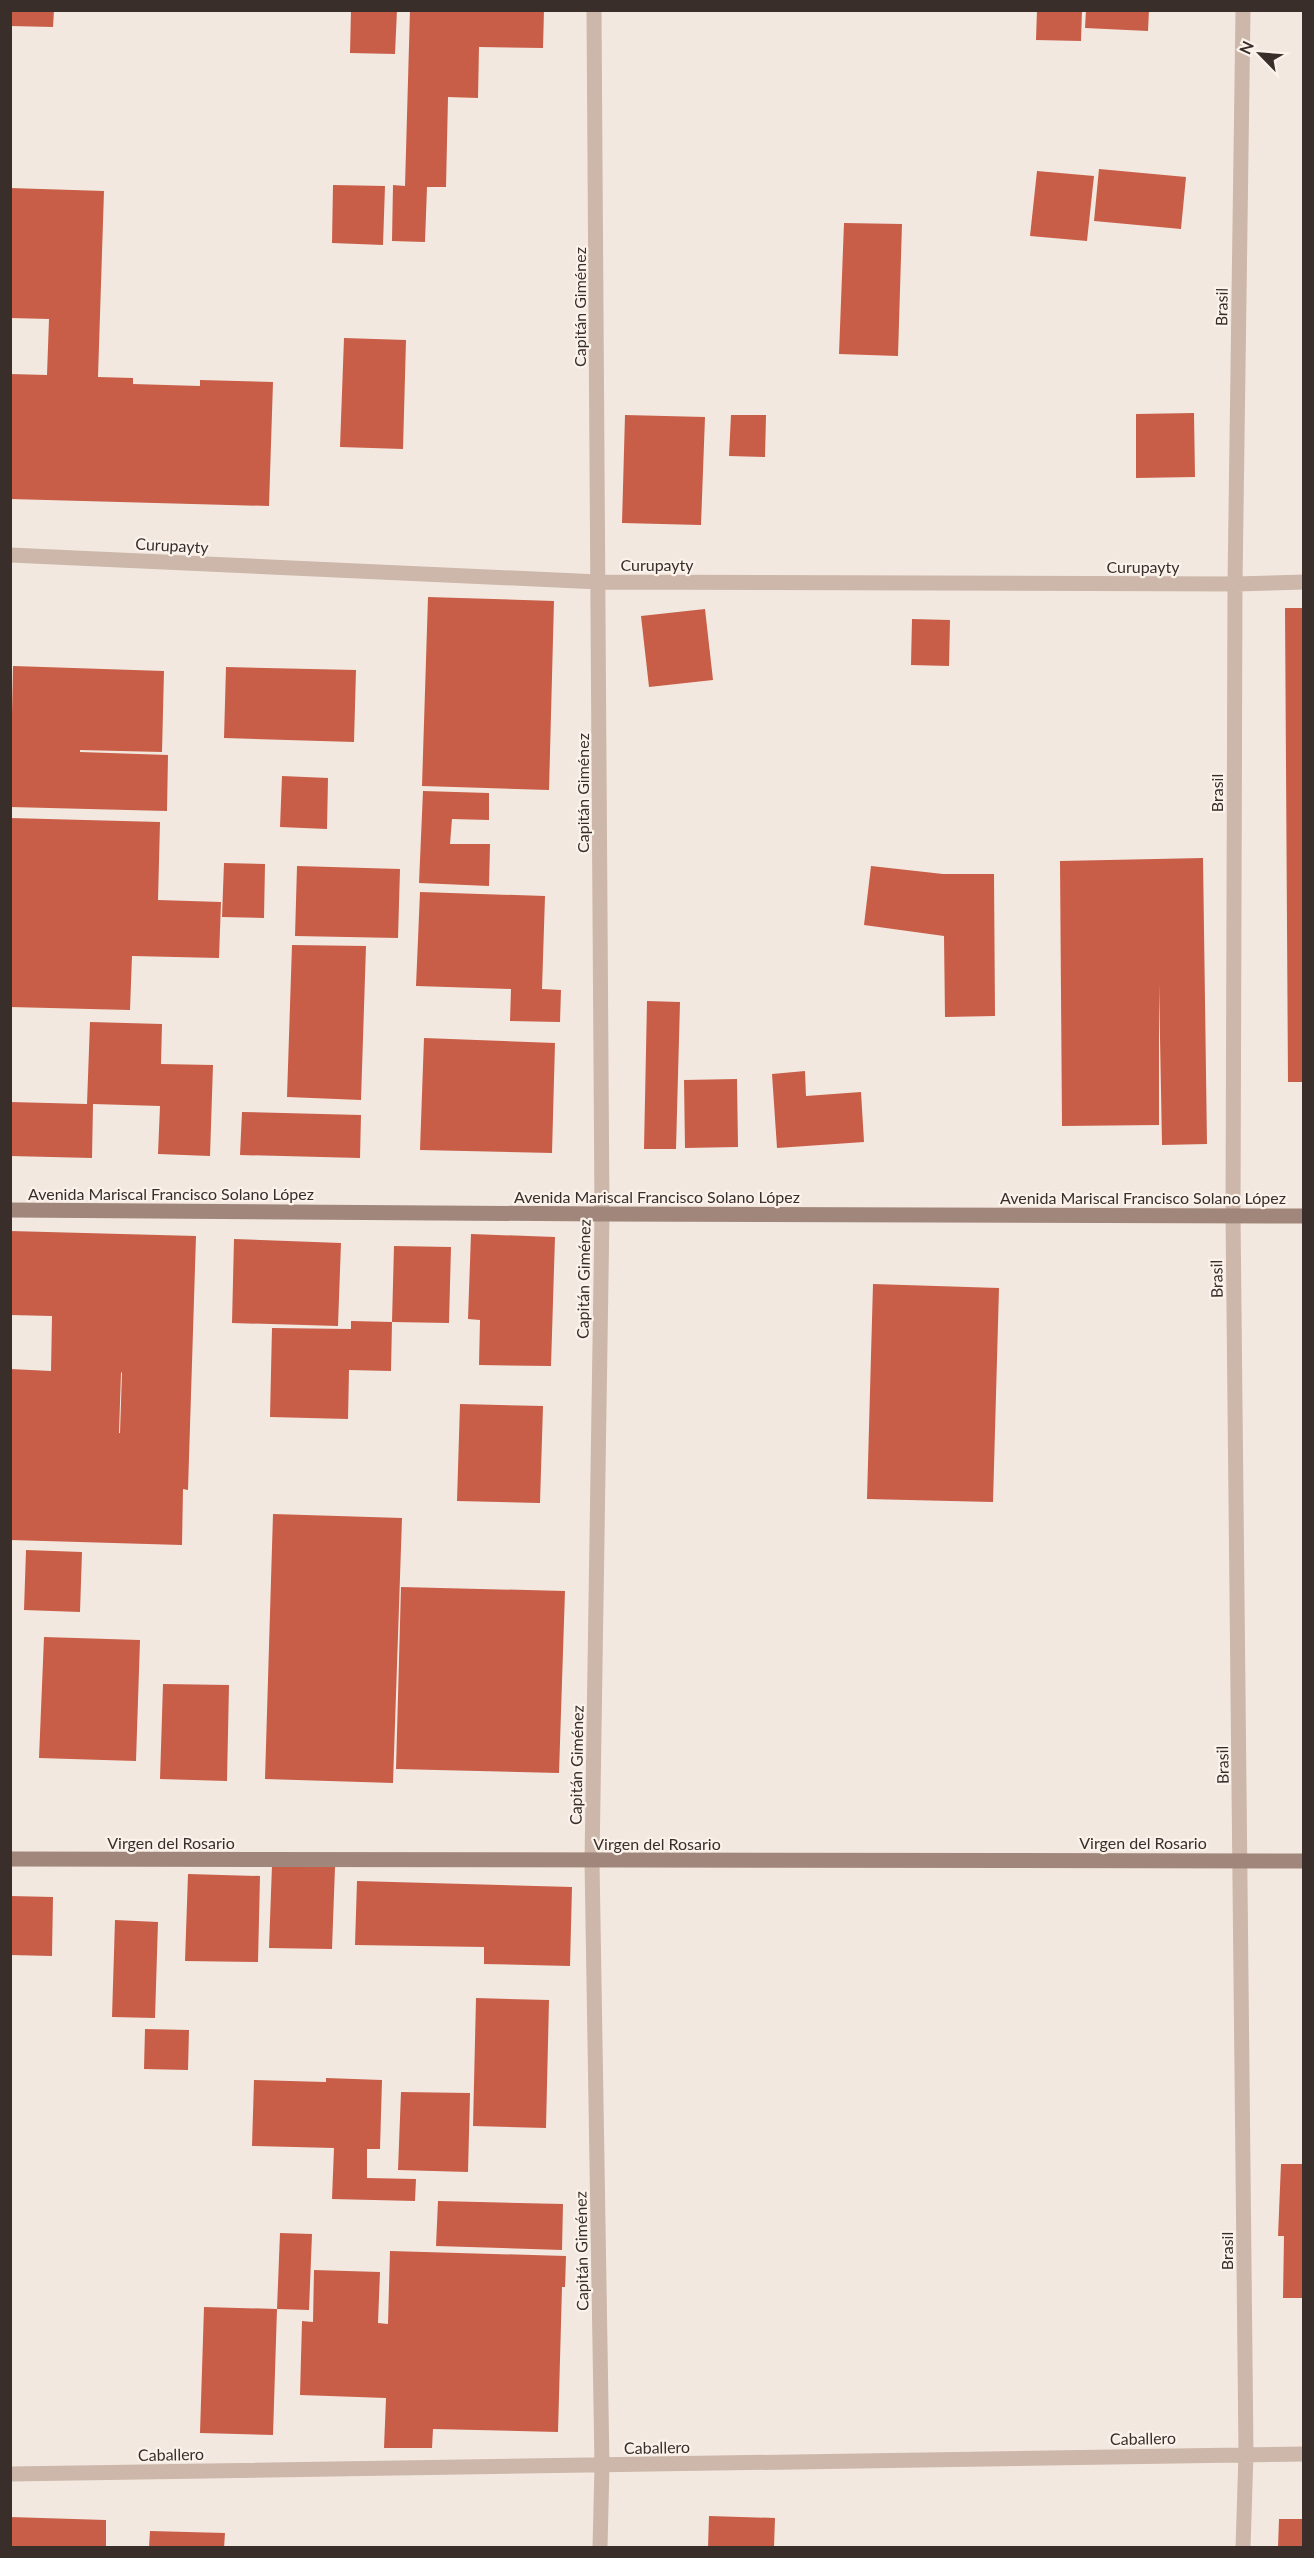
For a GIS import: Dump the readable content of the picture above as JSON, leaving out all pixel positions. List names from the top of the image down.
{
  "streets": {
    "main road": ["Avenida Mariscal Francisco Solano López", "Virgen del Rosario"],
    "street": [
      "Capitán Giménez",
      "Brasil",
      "Curupayty",
      "Caballero"
    ]
  },
  "crossings": [
    ["Capitán Giménez", "Curupayty"],
    ["Capitán Giménez", "Avenida Mariscal Francisco Solano López"],
    ["Capitán Giménez", "Virgen del Rosario"],
    ["Capitán Giménez", "Caballero"],
    ["Brasil", "Curupayty"],
    ["Brasil", "Avenida Mariscal Francisco Solano López"],
    ["Brasil", "Virgen del Rosario"],
    ["Brasil", "Caballero"]
  ],
  "north": "top left"
}
